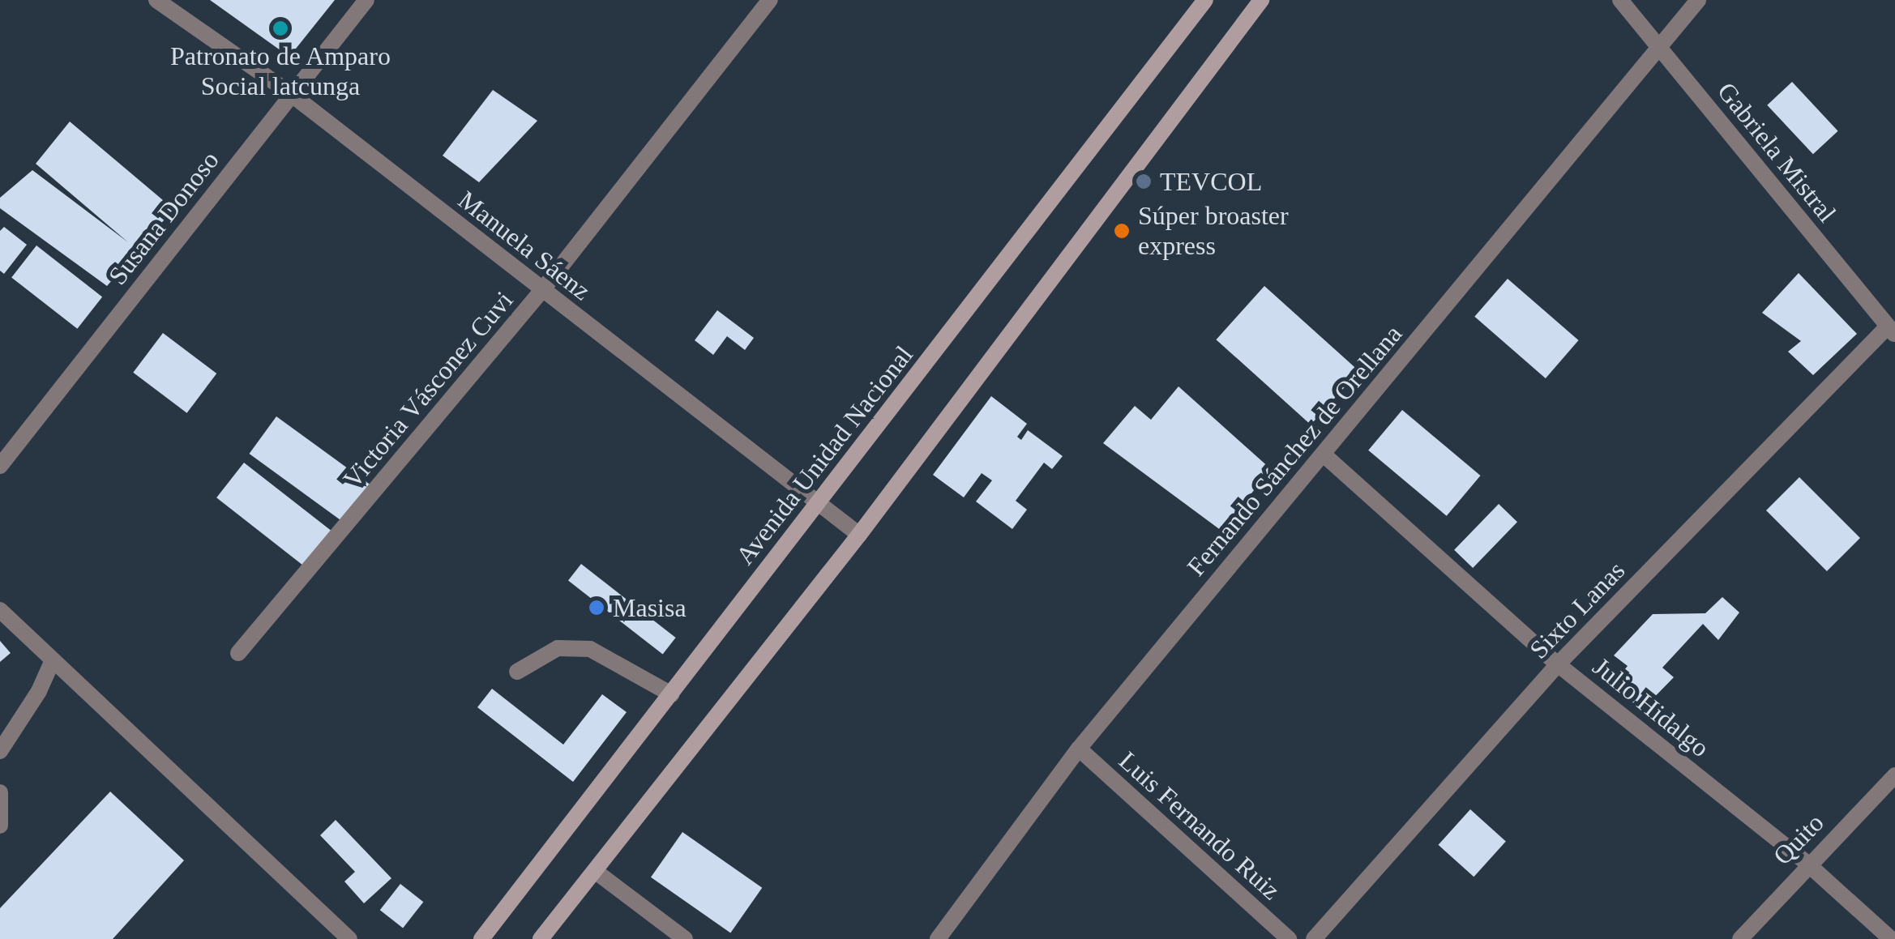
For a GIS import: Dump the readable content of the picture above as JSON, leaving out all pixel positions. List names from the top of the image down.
{
  "streets": {
    "main road": ["Avenida Unidad Nacional"],
    "street": [
      "Gabriela Mistral",
      "Susana Donoso",
      "Manuela Sáenz",
      "Victoria Vásconez Cuvi",
      "Fernando Sánchez de Orellana",
      "Sixto Lanas",
      "Julio Hidalgo",
      "Luis Fernando Ruiz",
      "Quito"
    ]
  },
  "crossings": [
    ["Gabriela Mistral", "Fernando Sánchez de Orellana"],
    ["Gabriela Mistral", "Sixto Lanas"],
    ["Susana Donoso", "Manuela Sáenz"],
    ["Manuela Sáenz", "Victoria Vásconez Cuvi"],
    ["Manuela Sáenz", "Avenida Unidad Nacional"],
    ["Fernando Sánchez de Orellana", "Julio Hidalgo"],
    ["Fernando Sánchez de Orellana", "Luis Fernando Ruiz"],
    ["Sixto Lanas", "Julio Hidalgo"],
    ["Julio Hidalgo", "Quito"]
  ],
  "places": [
    "Patronato de Amparo Social latcunga",
    "TEVCOL",
    "Súper broaster express",
    "Masisa"
  ]
}
